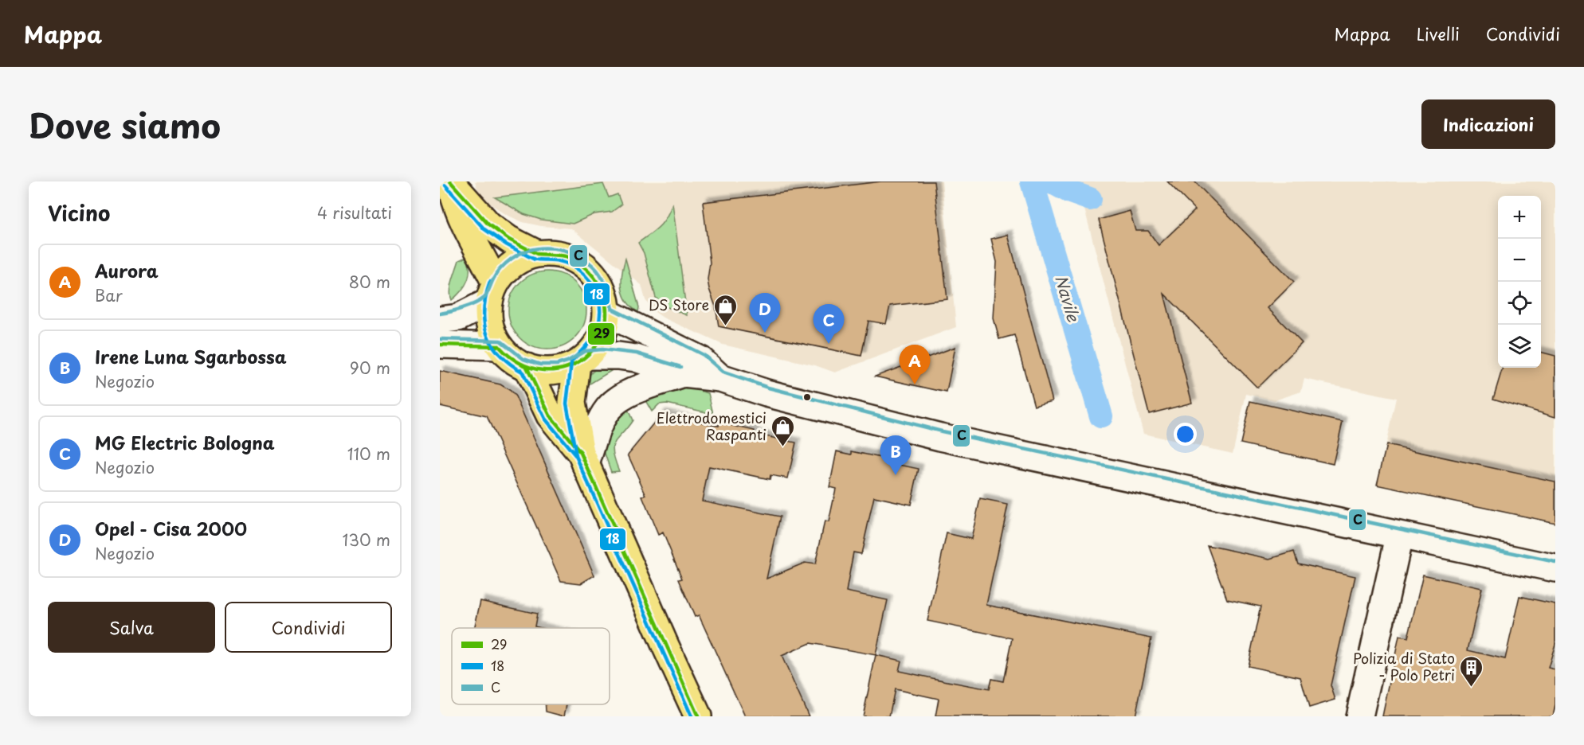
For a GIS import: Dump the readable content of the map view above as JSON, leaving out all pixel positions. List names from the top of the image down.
{
  "water": ["Navile"],
  "places": {
    "shop": ["DS Store", "Elettrodomestici Raspanti"],
    "building": ["Polizia di Stato - Polo Petri"]
  },
  "lines": ["transit line 29", "transit line 18", "transit line C"],
  "legend": ["29", "18", "C"],
  "page": {
    "header": "Mappa",
    "nav": ["Mappa", "Livelli", "Condividi"],
    "title": "Dove siamo",
    "buttons": [
      "Indicazioni",
      ["Salva", "Condividi"]
    ],
    "heading": ["Vicino", "4 risultati"],
    "map_buttons": ["+", "−"],
    "list": [
      {
        "mark": "A",
        "name": "Aurora",
        "note": "Bar",
        "value": "80 m"
      },
      {
        "mark": "B",
        "name": "Irene Luna Sgarbossa",
        "note": "Negozio",
        "value": "90 m"
      },
      {
        "mark": "C",
        "name": "MG Electric Bologna",
        "note": "Negozio",
        "value": "110 m"
      },
      {
        "mark": "D",
        "name": "Opel - Cisa 2000",
        "note": "Negozio",
        "value": "130 m"
      }
    ],
    "pins": [
      "D",
      "C",
      "A",
      "B"
    ]
  }
}
